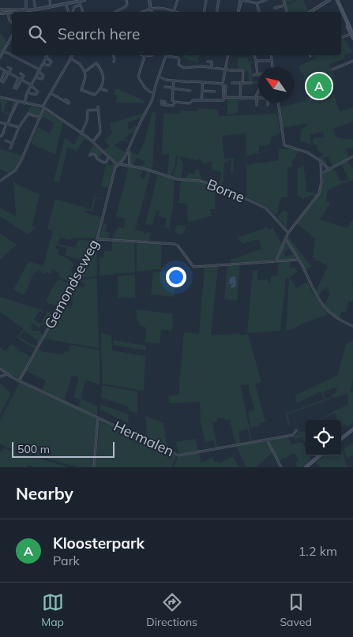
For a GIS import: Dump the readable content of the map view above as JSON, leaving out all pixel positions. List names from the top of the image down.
{
  "streets": {
    "street": ["Borne", "Gemondseweg", "Hermalen"]
  },
  "crossings": [
    ["Borne", "Gemondseweg"],
    ["Gemondseweg", "Hermalen"]
  ],
  "scale_bar": "500 m",
  "north": "top left",
  "page": {
    "search": "Search here",
    "pins": "A",
    "scale": "500 m",
    "heading": "Nearby",
    "list": [
      {
        "mark": "A",
        "name": "Kloosterpark",
        "note": "Park",
        "value": "1.2 km"
      }
    ],
    "nav": ["Map", "Directions", "Saved"]
  }
}
